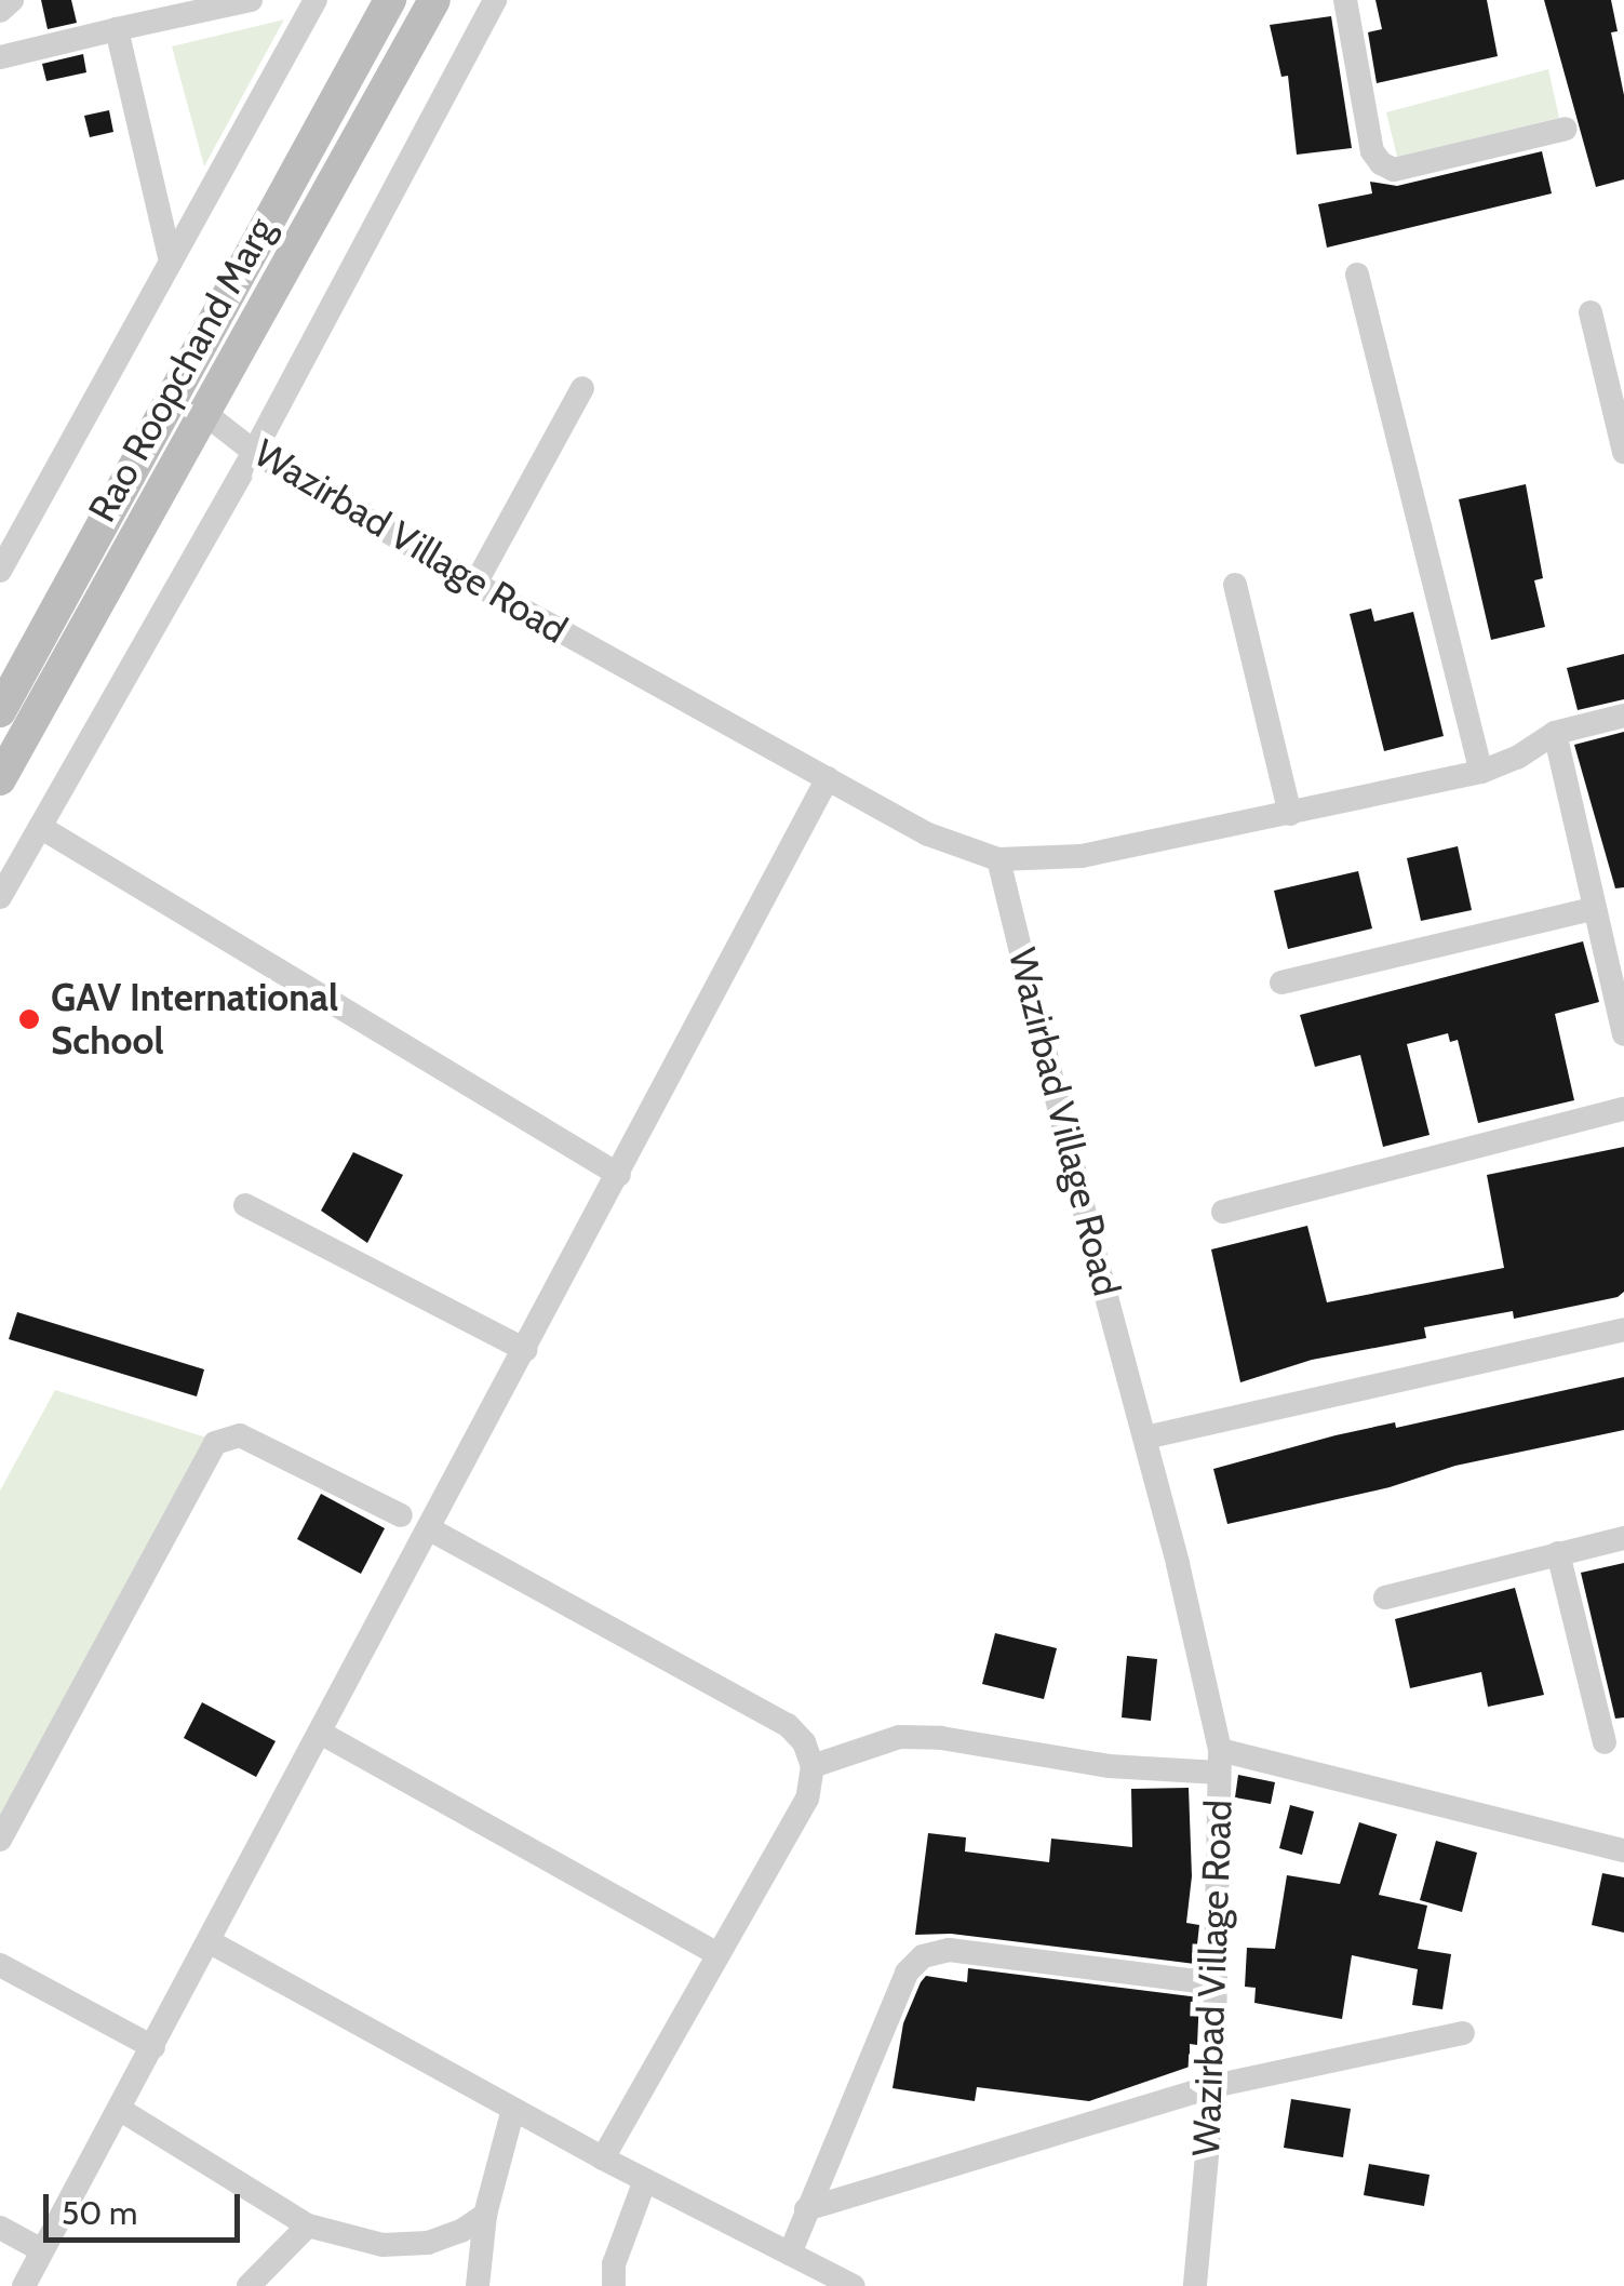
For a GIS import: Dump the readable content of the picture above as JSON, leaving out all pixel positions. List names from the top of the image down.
{
  "streets": {
    "main road": ["Rao Roopchand Marg"],
    "street": ["Wazirbad Village Road"]
  },
  "crossings": [
    ["Rao Roopchand Marg", "Wazirbad Village Road"]
  ],
  "places": ["GAV International School"],
  "scale_bar": "50 m"
}
